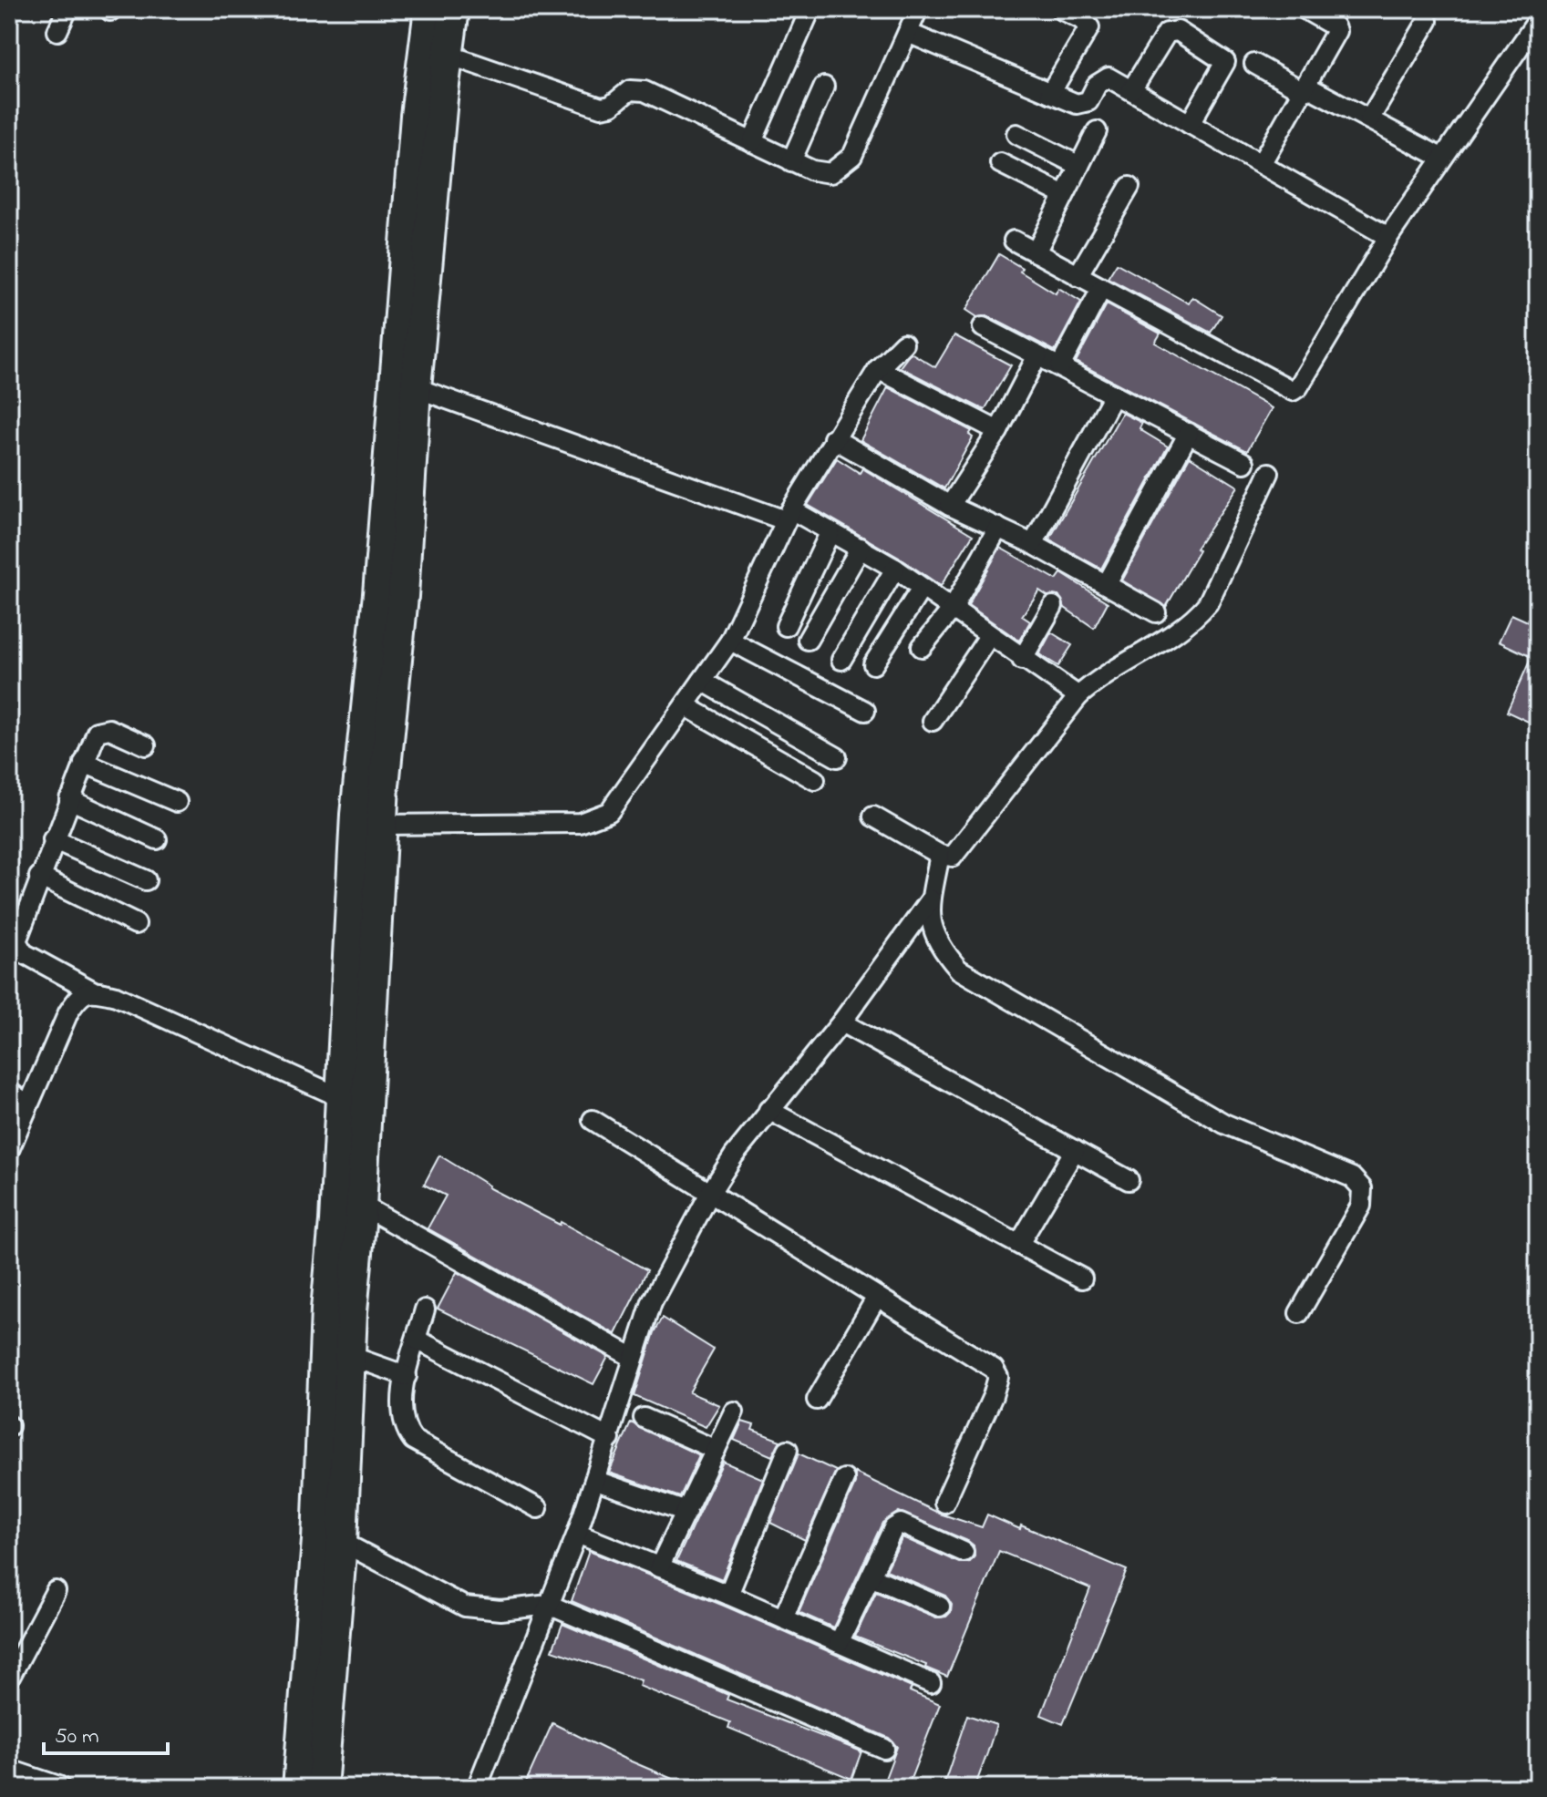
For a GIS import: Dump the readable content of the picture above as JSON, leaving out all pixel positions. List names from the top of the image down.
{
  "scale_bar": "50 m"
}
